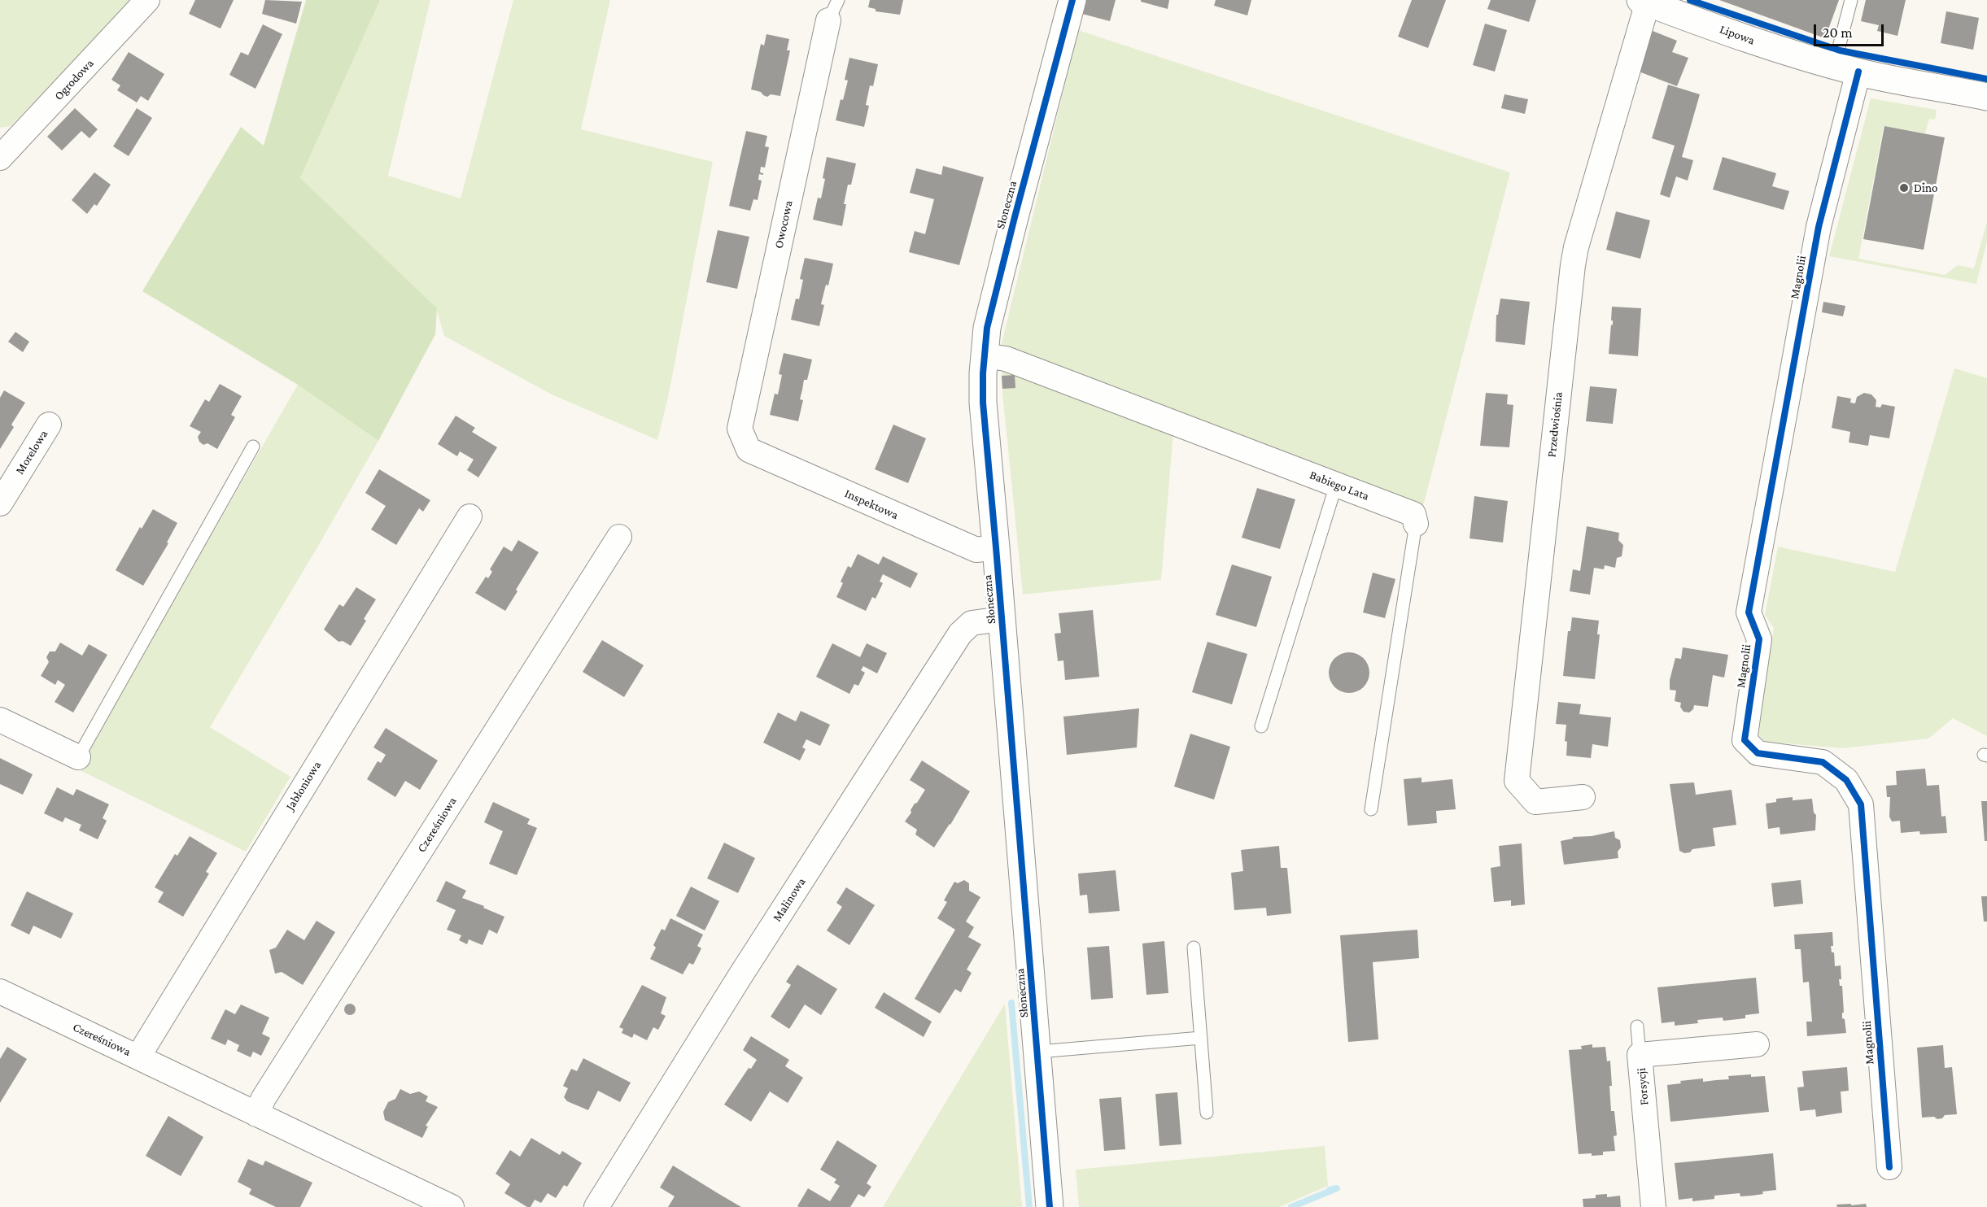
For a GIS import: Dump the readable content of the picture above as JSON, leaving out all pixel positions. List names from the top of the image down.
{
  "streets": {
    "street": [
      "Lipowa",
      "Ogrodowa",
      "Słoneczna",
      "Owocowa",
      "Magnolii",
      "Przedwiośnia",
      "Morelowa",
      "Babiego Lata",
      "Inspektowa",
      "Jabłoniowa",
      "Czereśniowa",
      "Malinowa",
      "Forsycji"
    ]
  },
  "crossings": [
    ["Lipowa", "Magnolii"],
    ["Lipowa", "Przedwiośnia"],
    ["Słoneczna", "Babiego Lata"],
    ["Słoneczna", "Inspektowa"],
    ["Słoneczna", "Malinowa"],
    ["Owocowa", "Inspektowa"],
    ["Jabłoniowa", "Czereśniowa"]
  ],
  "places": ["Dino"],
  "scale_bar": "20 m"
}
